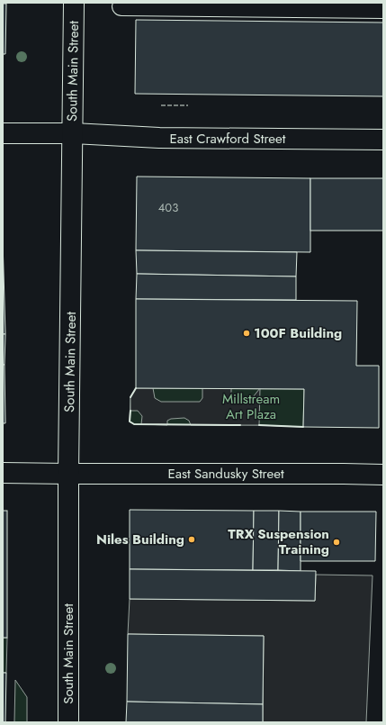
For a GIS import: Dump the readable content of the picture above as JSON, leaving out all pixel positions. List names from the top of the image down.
{
  "streets": {
    "main road": ["South Main Street", "East Crawford Street", "East Sandusky Street"]
  },
  "crossings": [
    ["South Main Street", "East Crawford Street"],
    ["South Main Street", "East Sandusky Street"]
  ],
  "parks": ["Millstream Art Plaza"],
  "places": ["100F Building", "Niles Building", "TRX Suspension Training"],
  "house_numbers": ["403"]
}
